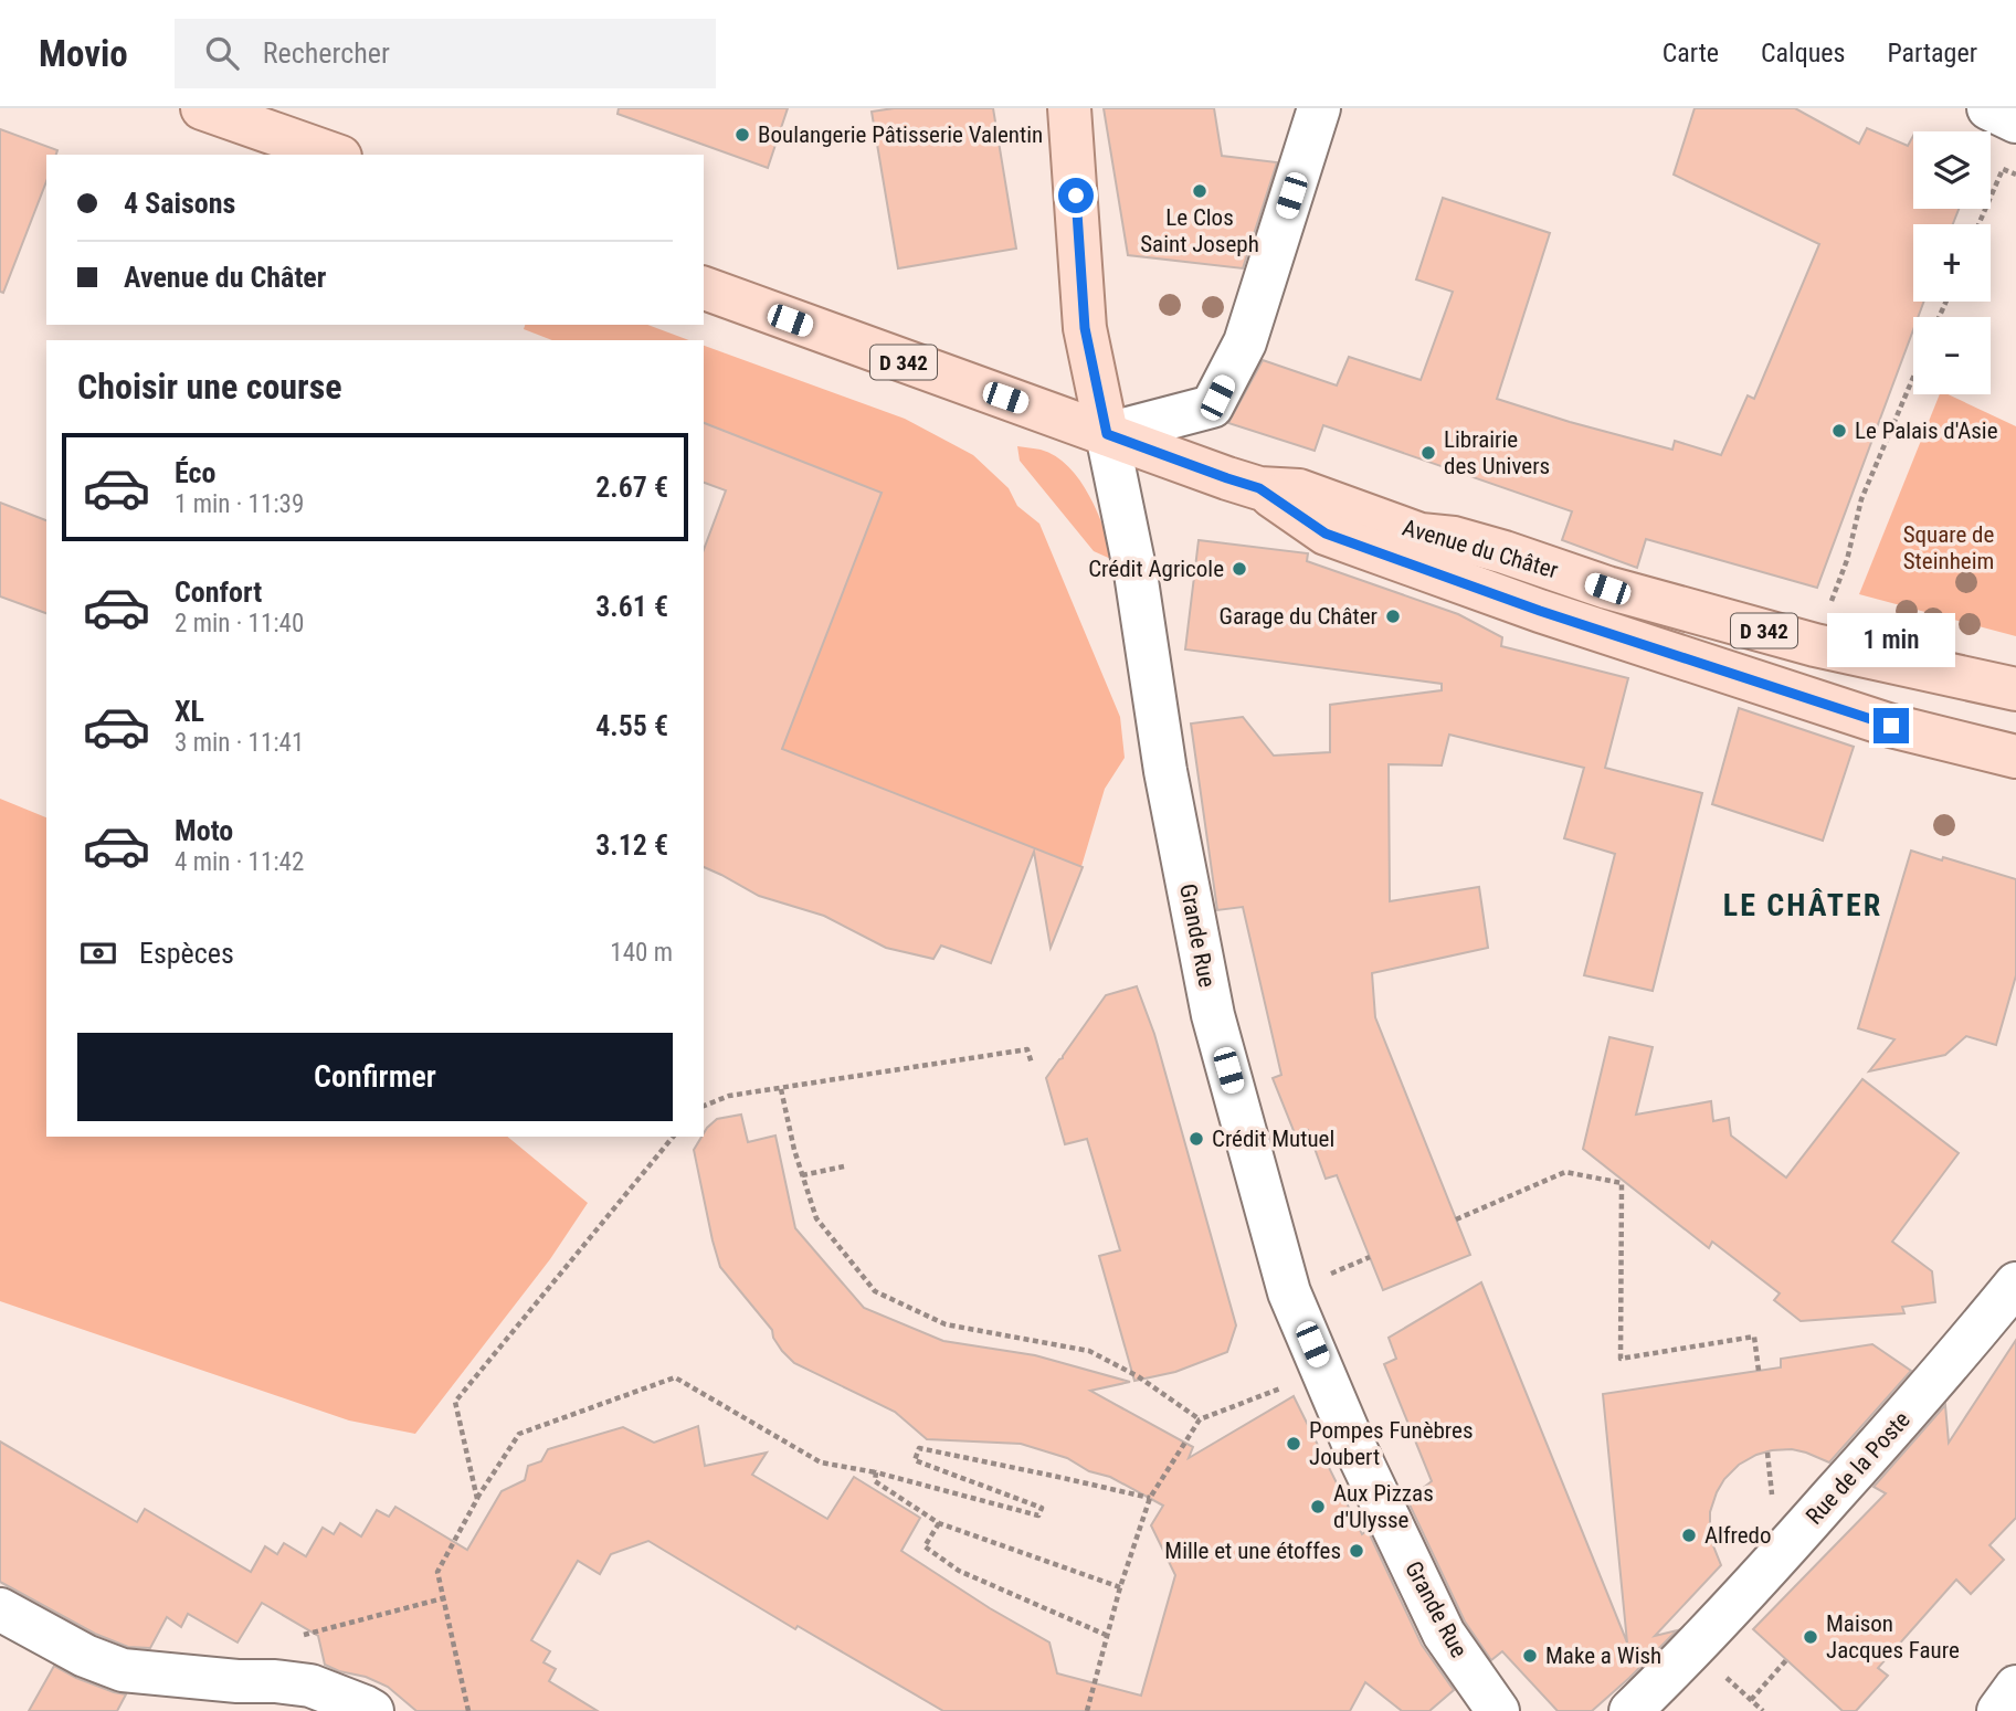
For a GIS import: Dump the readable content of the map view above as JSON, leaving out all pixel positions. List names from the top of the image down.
{
  "streets": {
    "main road": ["D 342", "Avenue du Châter", "Grande Rue"],
    "street": ["Rue de la Poste"]
  },
  "crossings": [
    ["Avenue du Châter", "Grande Rue"]
  ],
  "districts": ["LE CHÂTER"],
  "parks": ["Square de Steinheim"],
  "places": [
    "Boulangerie Pâtisserie Valentin",
    "Le Clos Saint Joseph",
    "Le Palais d'Asie",
    "Librairie des Univers",
    "Crédit Agricole",
    "Garage du Châter",
    "Crédit Mutuel",
    "Pompes Funèbres Joubert",
    "Aux Pizzas d'Ulysse",
    "Alfredo",
    "Mille et une étoffes",
    "Maison Jacques Faure",
    "Make a Wish"
  ],
  "page": {
    "header": "Movio",
    "search": "Rechercher",
    "nav": ["Carte", "Calques", "Partager"],
    "map_buttons": ["+", "−"],
    "banner": ["4 Saisons", "Avenue du Châter"],
    "heading": "Choisir une course",
    "list": [
      {
        "name": "Éco",
        "note": "1 min · 11:39",
        "value": "2.67 €"
      },
      {
        "name": "Confort",
        "note": "2 min · 11:40",
        "value": "3.61 €"
      },
      {
        "name": "XL",
        "note": "3 min · 11:41",
        "value": "4.55 €"
      },
      {
        "name": "Moto",
        "note": "4 min · 11:42",
        "value": "3.12 €"
      }
    ],
    "bubble": "1 min",
    "pay": ["Espèces", "140 m"],
    "buttons": "Confirmer"
  }
}
